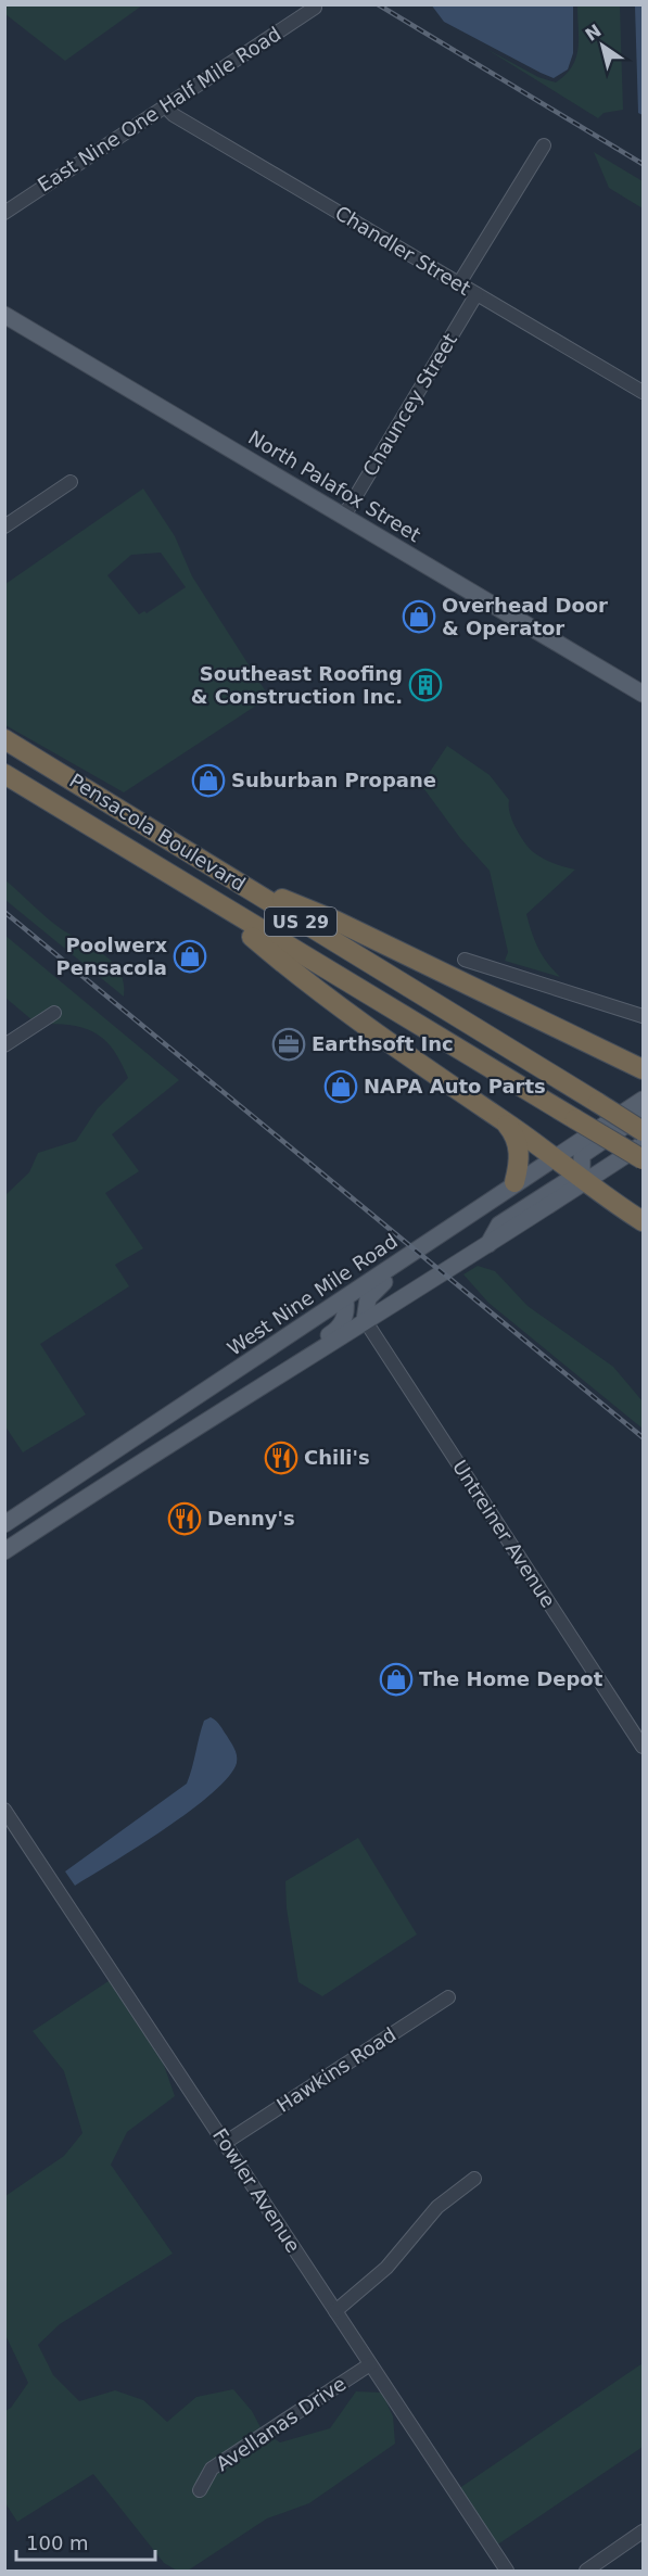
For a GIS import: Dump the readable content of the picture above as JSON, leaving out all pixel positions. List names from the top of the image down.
{
  "streets": {
    "highway": ["Pensacola Boulevard", "US 29"],
    "main road": ["North Palafox Street", "West Nine Mile Road"],
    "street": [
      "East Nine One Half Mile Road",
      "Chandler Street",
      "Chauncey Street",
      "Untreiner Avenue",
      "Hawkins Road",
      "Fowler Avenue",
      "Avellanas Drive"
    ]
  },
  "crossings": [
    ["East Nine One Half Mile Road", "Chandler Street"],
    ["Chandler Street", "Chauncey Street"],
    ["Chauncey Street", "North Palafox Street"],
    ["Hawkins Road", "Fowler Avenue"],
    ["Fowler Avenue", "Avellanas Drive"]
  ],
  "places": {
    "shop": [
      "Overhead Door & Operator",
      "Suburban Propane",
      "Poolwerx Pensacola",
      "NAPA Auto Parts",
      "The Home Depot"
    ],
    "building": ["Southeast Roofing & Construction Inc."],
    "office": ["Earthsoft Inc"],
    "restaurant": ["Chili's", "Denny's"]
  },
  "scale_bar": "100 m",
  "north": "top left"
}
